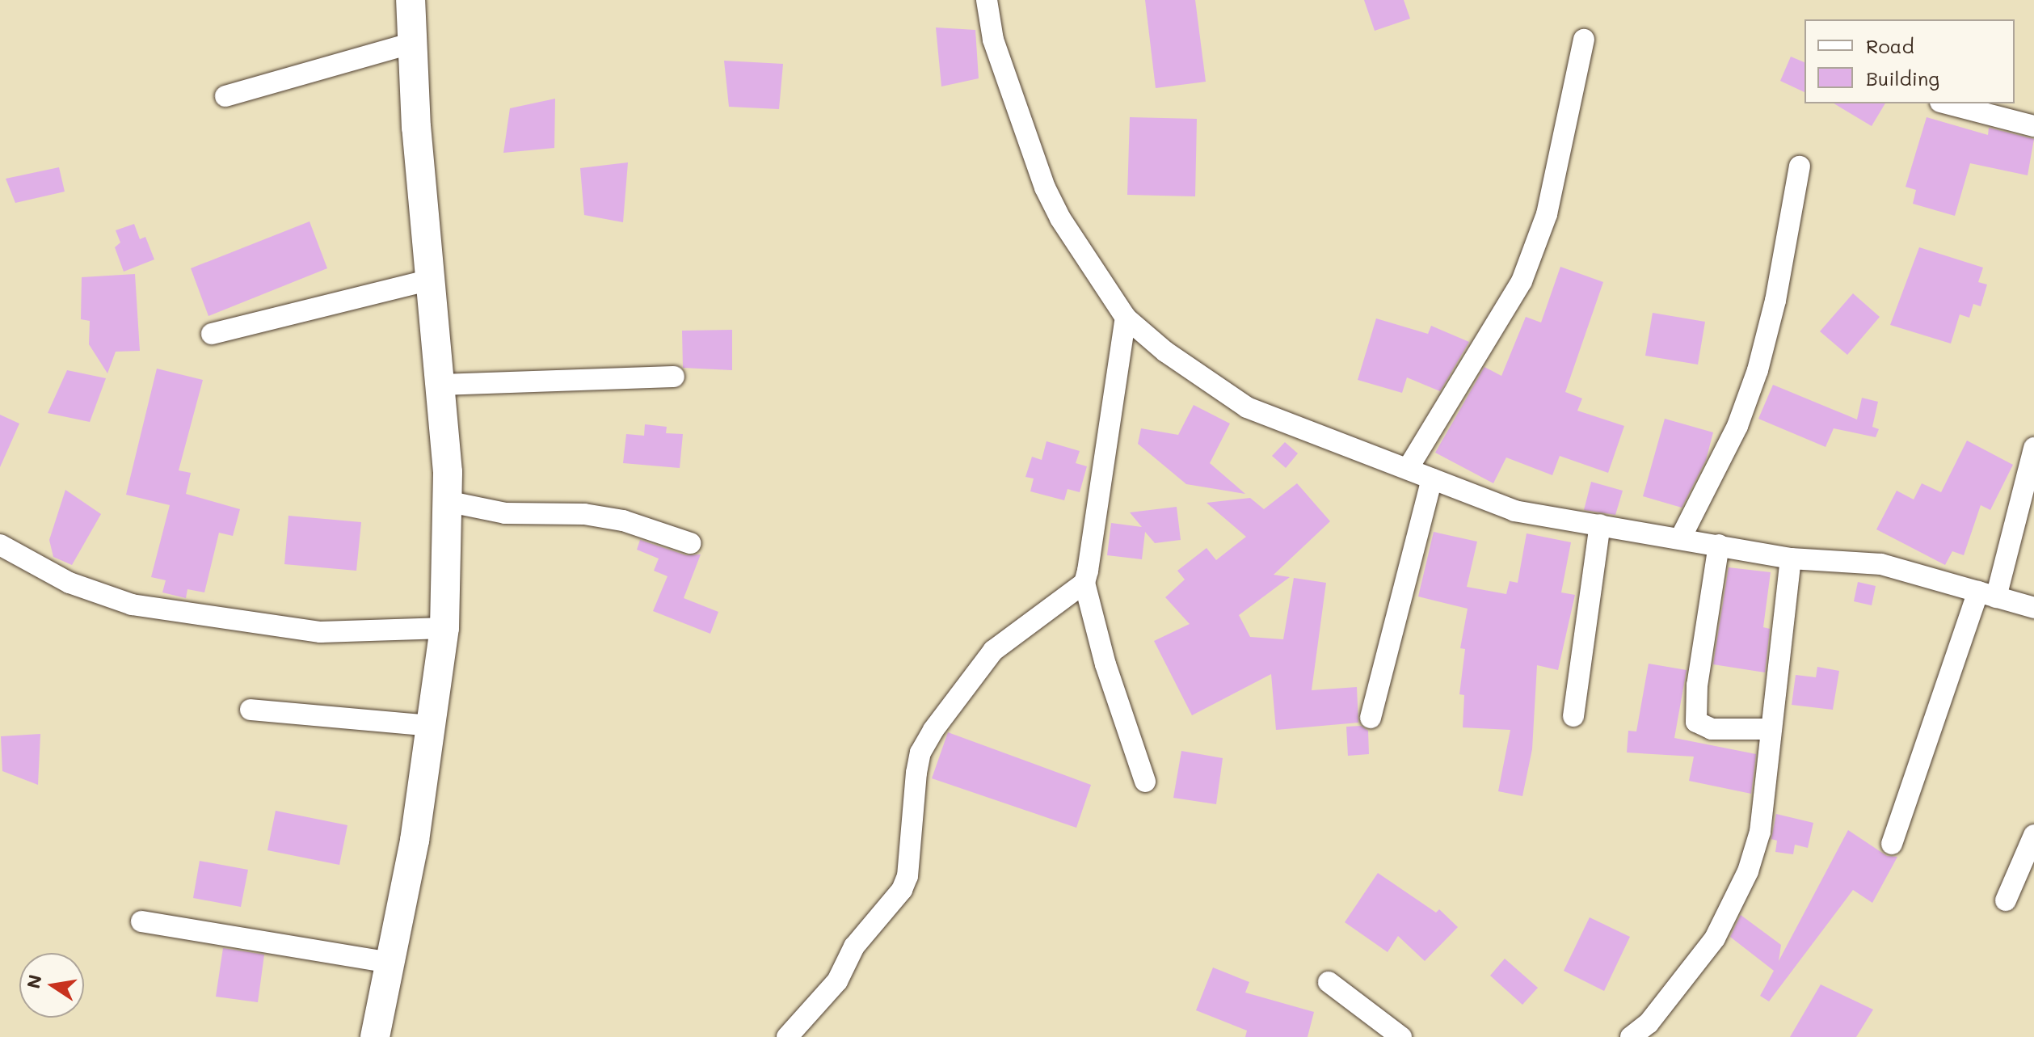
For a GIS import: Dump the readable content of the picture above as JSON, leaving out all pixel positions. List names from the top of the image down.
{
  "legend": ["Road", "Building"],
  "north": "left"
}
